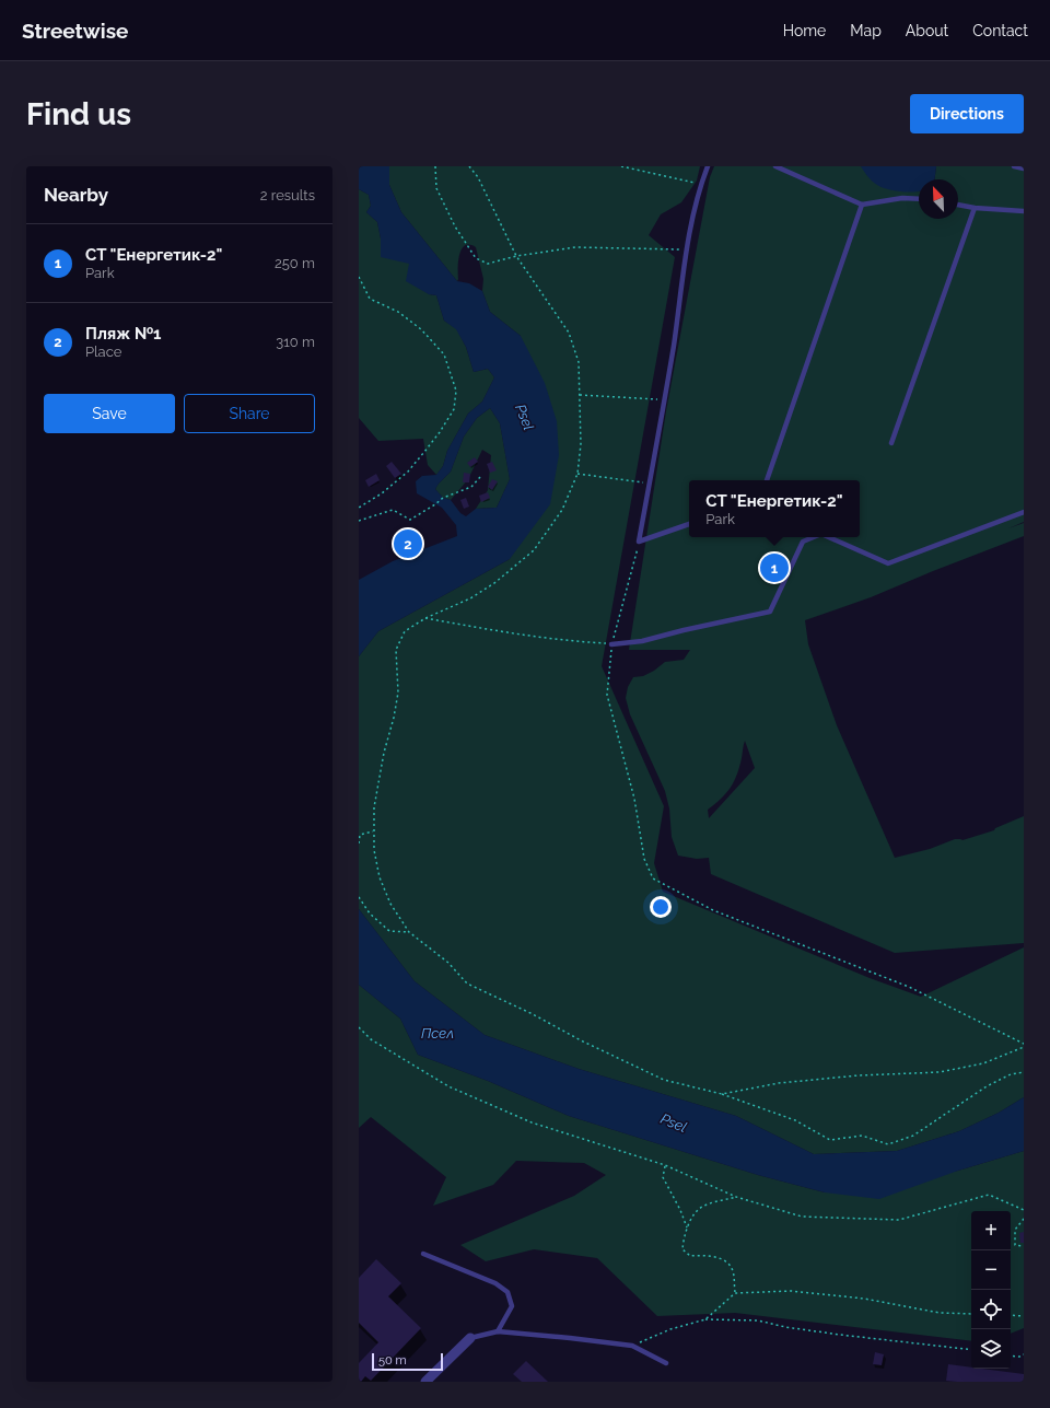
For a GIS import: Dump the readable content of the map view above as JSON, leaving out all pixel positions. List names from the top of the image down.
{
  "water": ["Psel", "Псел"],
  "scale_bar": "50 m",
  "north": "top left",
  "page": {
    "header": "Streetwise",
    "nav": [
      "Home",
      "Map",
      "About",
      "Contact"
    ],
    "buttons": [
      "Directions",
      ["Save", "Share"]
    ],
    "title": "Find us",
    "heading": ["Nearby", "2 results"],
    "list": [
      {
        "mark": "1",
        "name": "СТ \"Енергетик-2\"",
        "note": "Park",
        "value": "250 m"
      },
      {
        "mark": "2",
        "name": "Пляж №1",
        "note": "Place",
        "value": "310 m"
      }
    ],
    "popup": ["СТ \"Енергетик-2\"", "Park"],
    "pins": ["2", "1"],
    "map_buttons": ["+", "−"],
    "scale": "50 m"
  }
}
